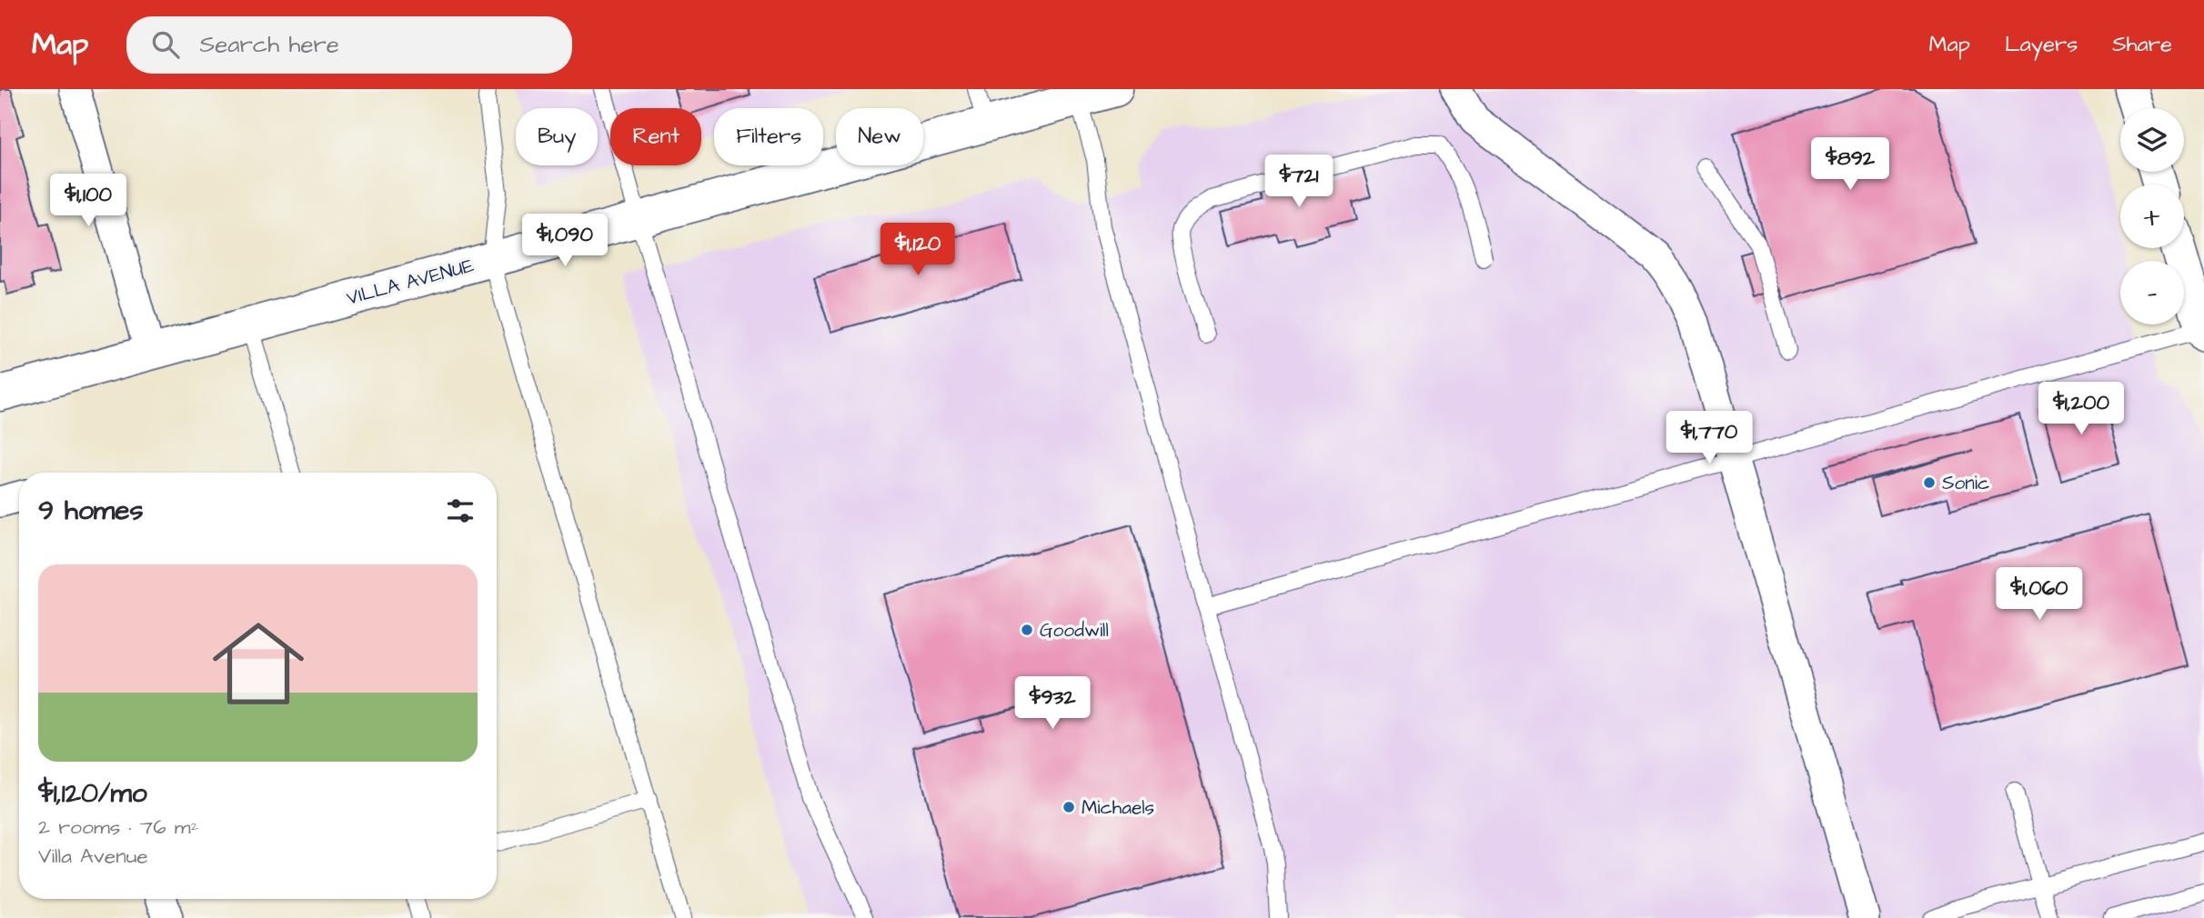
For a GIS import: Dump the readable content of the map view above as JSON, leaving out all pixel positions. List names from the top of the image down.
{
  "streets": {
    "main road": ["VILLA AVENUE"]
  },
  "places": ["Sonic", "Goodwill", "Michaels"],
  "page": {
    "header": "Map",
    "search": "Search here",
    "nav": ["Map", "Layers", "Share"],
    "map_buttons": ["+", "−"],
    "chip": [
      "Buy",
      "Rent",
      "Filters",
      "New"
    ],
    "price": [
      "$892",
      "$721",
      "$1,100",
      "$1,090",
      "$1,120",
      "$1,200",
      "$1,770",
      "$1,060",
      "$932"
    ],
    "heading": "9 homes",
    "list": [
      {
        "name": "$1,120/mo",
        "note": "2 rooms · 76 m² · Villa Avenue"
      }
    ]
  }
}
